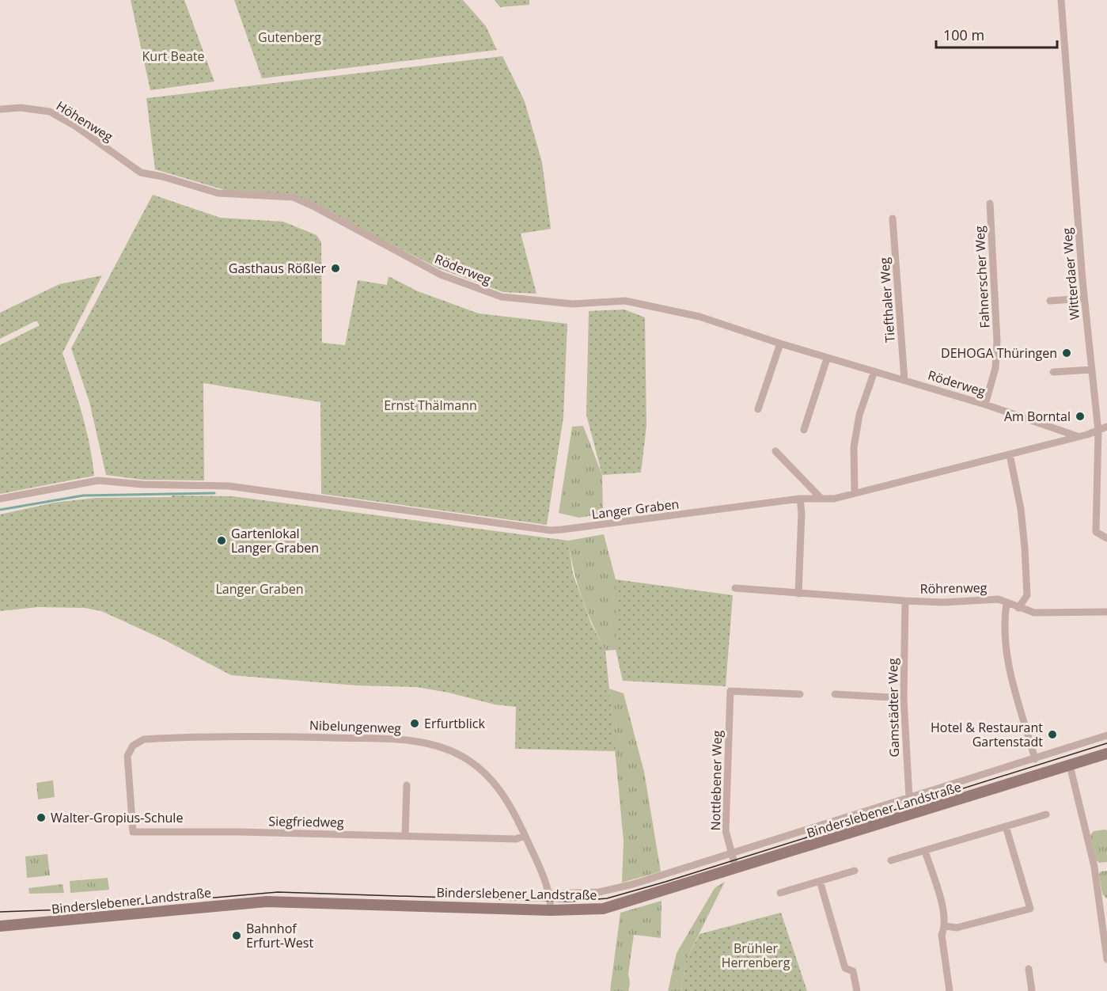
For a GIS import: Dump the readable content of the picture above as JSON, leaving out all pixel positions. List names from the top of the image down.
{
  "streets": {
    "main road": ["Binderslebener Landstraße"],
    "street": [
      "Höhenweg",
      "Röderweg",
      "Witterdaer Weg",
      "Fahnerscher Weg",
      "Tiefthaler Weg",
      "Langer Graben",
      "Röhrenweg",
      "Gamstädter Weg",
      "Nibelungenweg",
      "Nottlebener Weg",
      "Siegfriedweg"
    ]
  },
  "crossings": [
    ["Höhenweg", "Röderweg"],
    ["Röderweg", "Fahnerscher Weg"],
    ["Röderweg", "Tiefthaler Weg"],
    ["Röderweg", "Langer Graben"],
    ["Witterdaer Weg", "Langer Graben"],
    ["Röhrenweg", "Gamstädter Weg"],
    ["Gamstädter Weg", "Binderslebener Landstraße"],
    ["Nibelungenweg", "Binderslebener Landstraße"],
    ["Nibelungenweg", "Siegfriedweg"],
    ["Nottlebener Weg", "Binderslebener Landstraße"]
  ],
  "parks": [
    "Gutenberg",
    "Kurt Beate",
    "Ernst Thälmann",
    "Langer Graben",
    "Brühler Herrenberg"
  ],
  "places": [
    "Gasthaus Rößler",
    "DEHOGA Thüringen",
    "Am Borntal",
    "Gartenlokal Langer Graben",
    "Erfurtblick",
    "Hotel & Restaurant Gartenstadt",
    "Walter-Gropius-Schule",
    "Bahnhof Erfurt-West"
  ],
  "scale_bar": "100 m"
}
